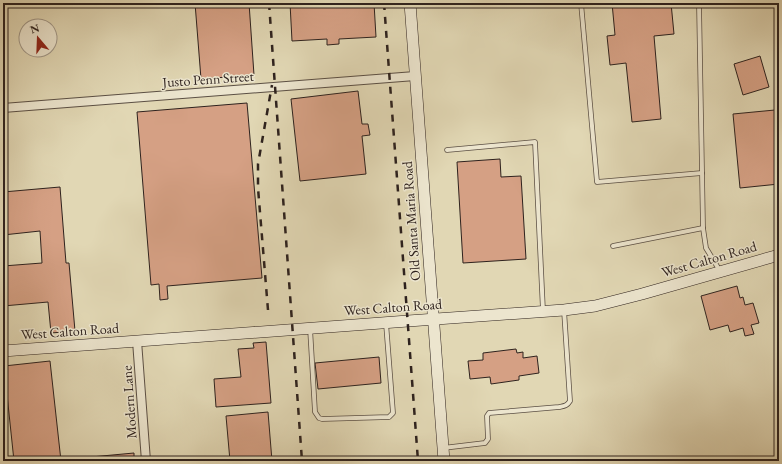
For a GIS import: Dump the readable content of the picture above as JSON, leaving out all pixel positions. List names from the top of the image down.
{
  "streets": {
    "main road": ["Old Santa Maria Road", "West Calton Road"],
    "street": ["Justo Penn Street", "Modern Lane"]
  },
  "crossings": [
    ["Justo Penn Street", "Old Santa Maria Road"],
    ["Old Santa Maria Road", "West Calton Road"],
    ["West Calton Road", "Modern Lane"]
  ],
  "north": "top"
}
